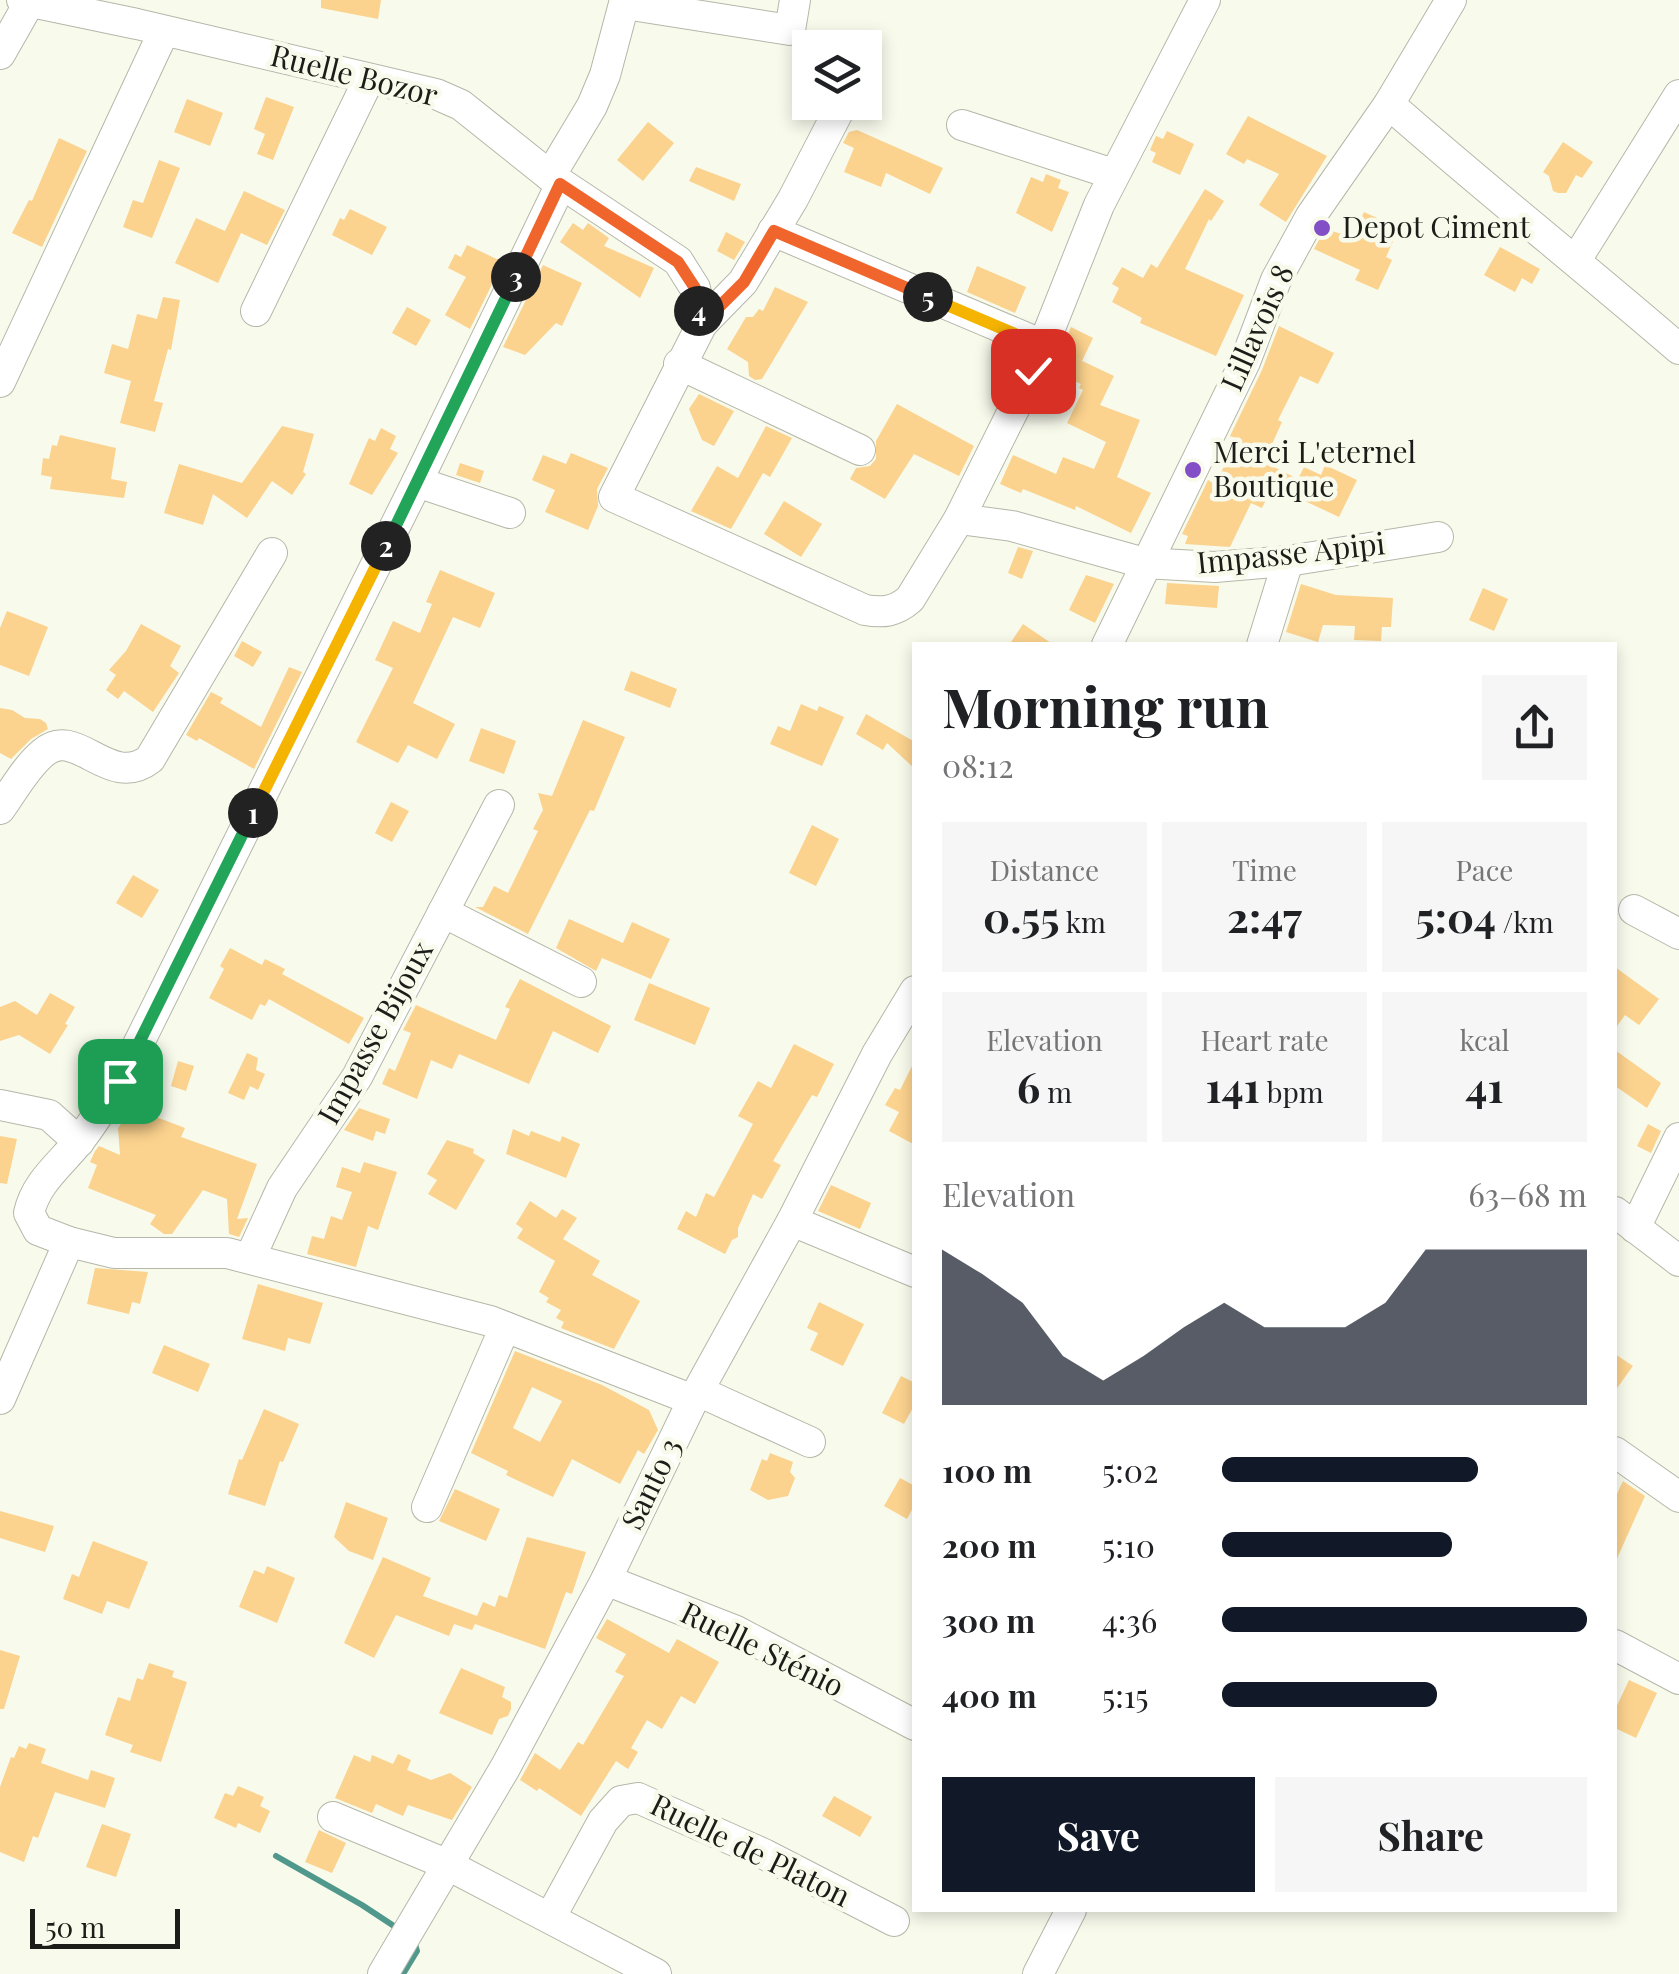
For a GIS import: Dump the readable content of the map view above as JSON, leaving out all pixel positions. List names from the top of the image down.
{
  "streets": {
    "street": [
      "Ruelle Bozor",
      "Lillavois 8",
      "Impasse Apipi",
      "Impasse Bijoux",
      "Santo 3",
      "Ruelle Sténio",
      "Ruelle de Platon"
    ]
  },
  "crossings": [
    ["Lillavois 8", "Impasse Apipi"],
    ["Santo 3", "Ruelle Sténio"]
  ],
  "places": ["Depot Ciment", "Merci L'eternel Boutique"],
  "scale_bar": "50 m",
  "page": {
    "pins": [
      "3",
      "5",
      "4",
      "2",
      "1"
    ],
    "heading": ["Morning run", "08:12"],
    "stats": [
      ["Distance", "0.55 km"],
      ["Time", "2:47"],
      ["Pace", "5:04 /km"],
      ["Elevation", "6 m"],
      ["Heart rate", "141 bpm"],
      ["kcal", "41"]
    ],
    "chart": ["Elevation", "63–68 m"],
    "list": [
      {
        "name": "100 m",
        "note": "5:02"
      },
      {
        "name": "200 m",
        "note": "5:10"
      },
      {
        "name": "300 m",
        "note": "4:36"
      },
      {
        "name": "400 m",
        "note": "5:15"
      }
    ],
    "buttons": ["Save", "Share"],
    "scale": "50 m"
  }
}
